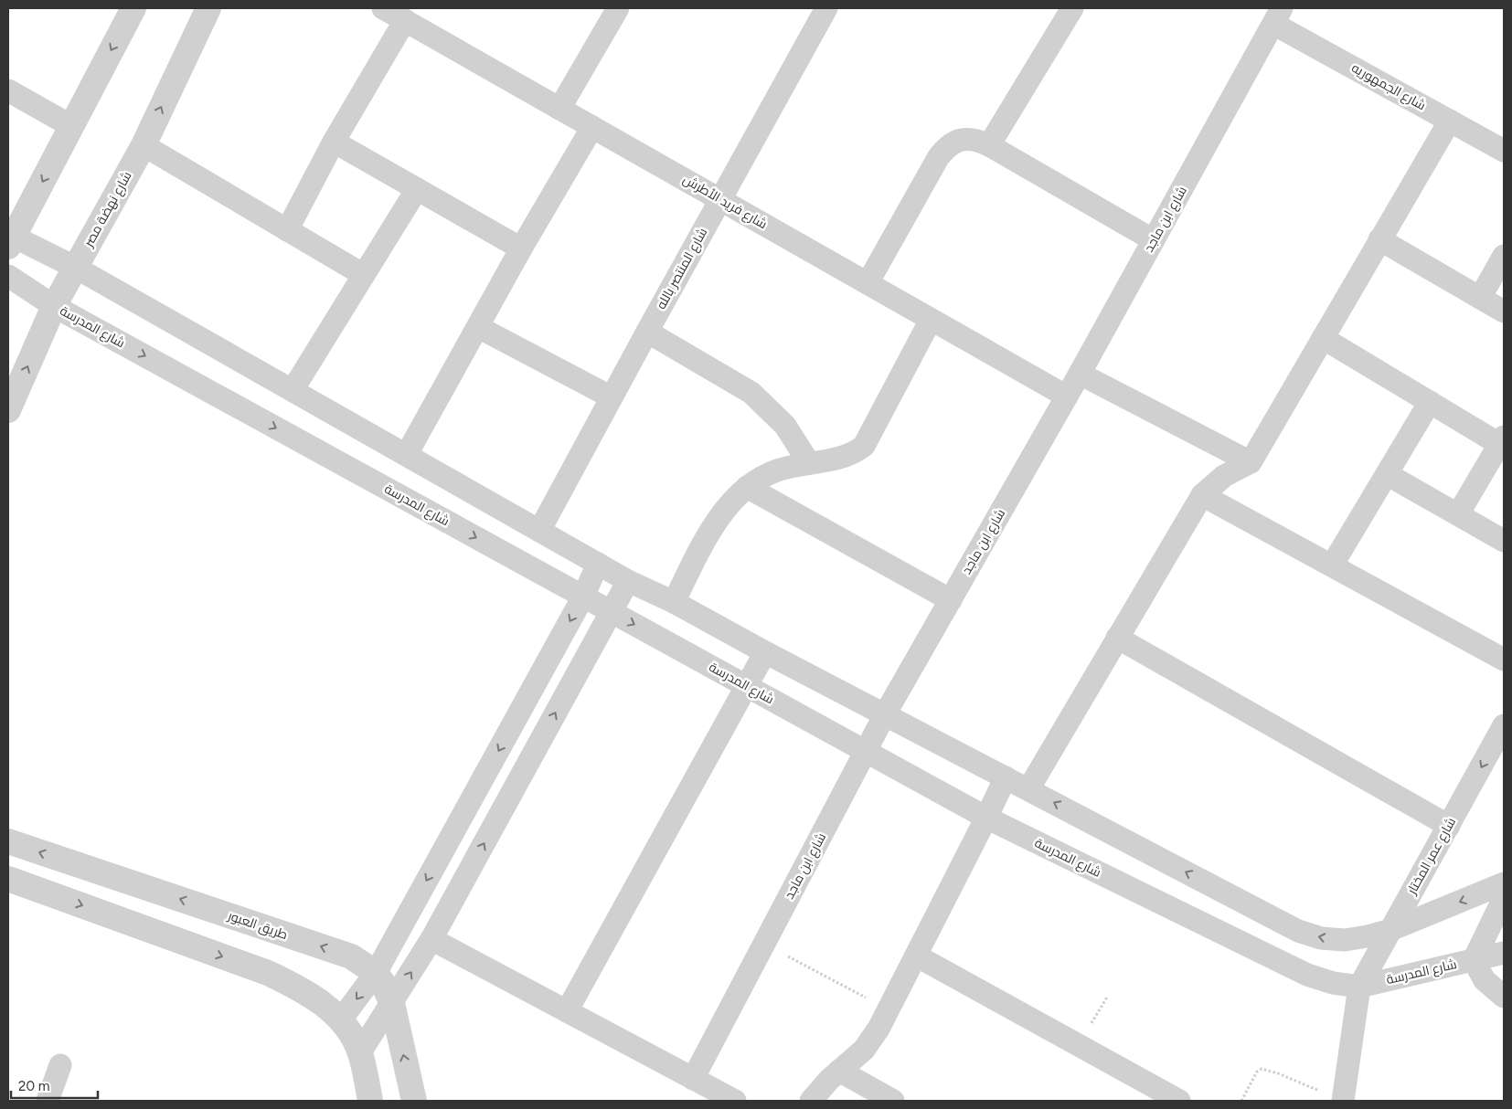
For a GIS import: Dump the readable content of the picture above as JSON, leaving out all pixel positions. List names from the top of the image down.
{
  "streets": {
    "street": [
      "شارع الجمهوريه",
      "شارع فريد الأطرش",
      "شارع نهضة مصر",
      "شارع ابن ماجد",
      "شارع المنتصر بالله",
      "شارع المدرسة",
      "شارع عمر المختار",
      "طريق العبور"
    ]
  },
  "crossings": [
    ["شارع الجمهوريه", "شارع ابن ماجد"],
    ["شارع فريد الأطرش", "شارع ابن ماجد"],
    ["شارع فريد الأطرش", "شارع المنتصر بالله"],
    ["شارع نهضة مصر", "شارع المدرسة"],
    ["شارع ابن ماجد", "شارع المدرسة"],
    ["شارع المدرسة", "شارع عمر المختار"]
  ],
  "one_way": ["شارع عمر المختار"],
  "scale_bar": "20 m"
}
